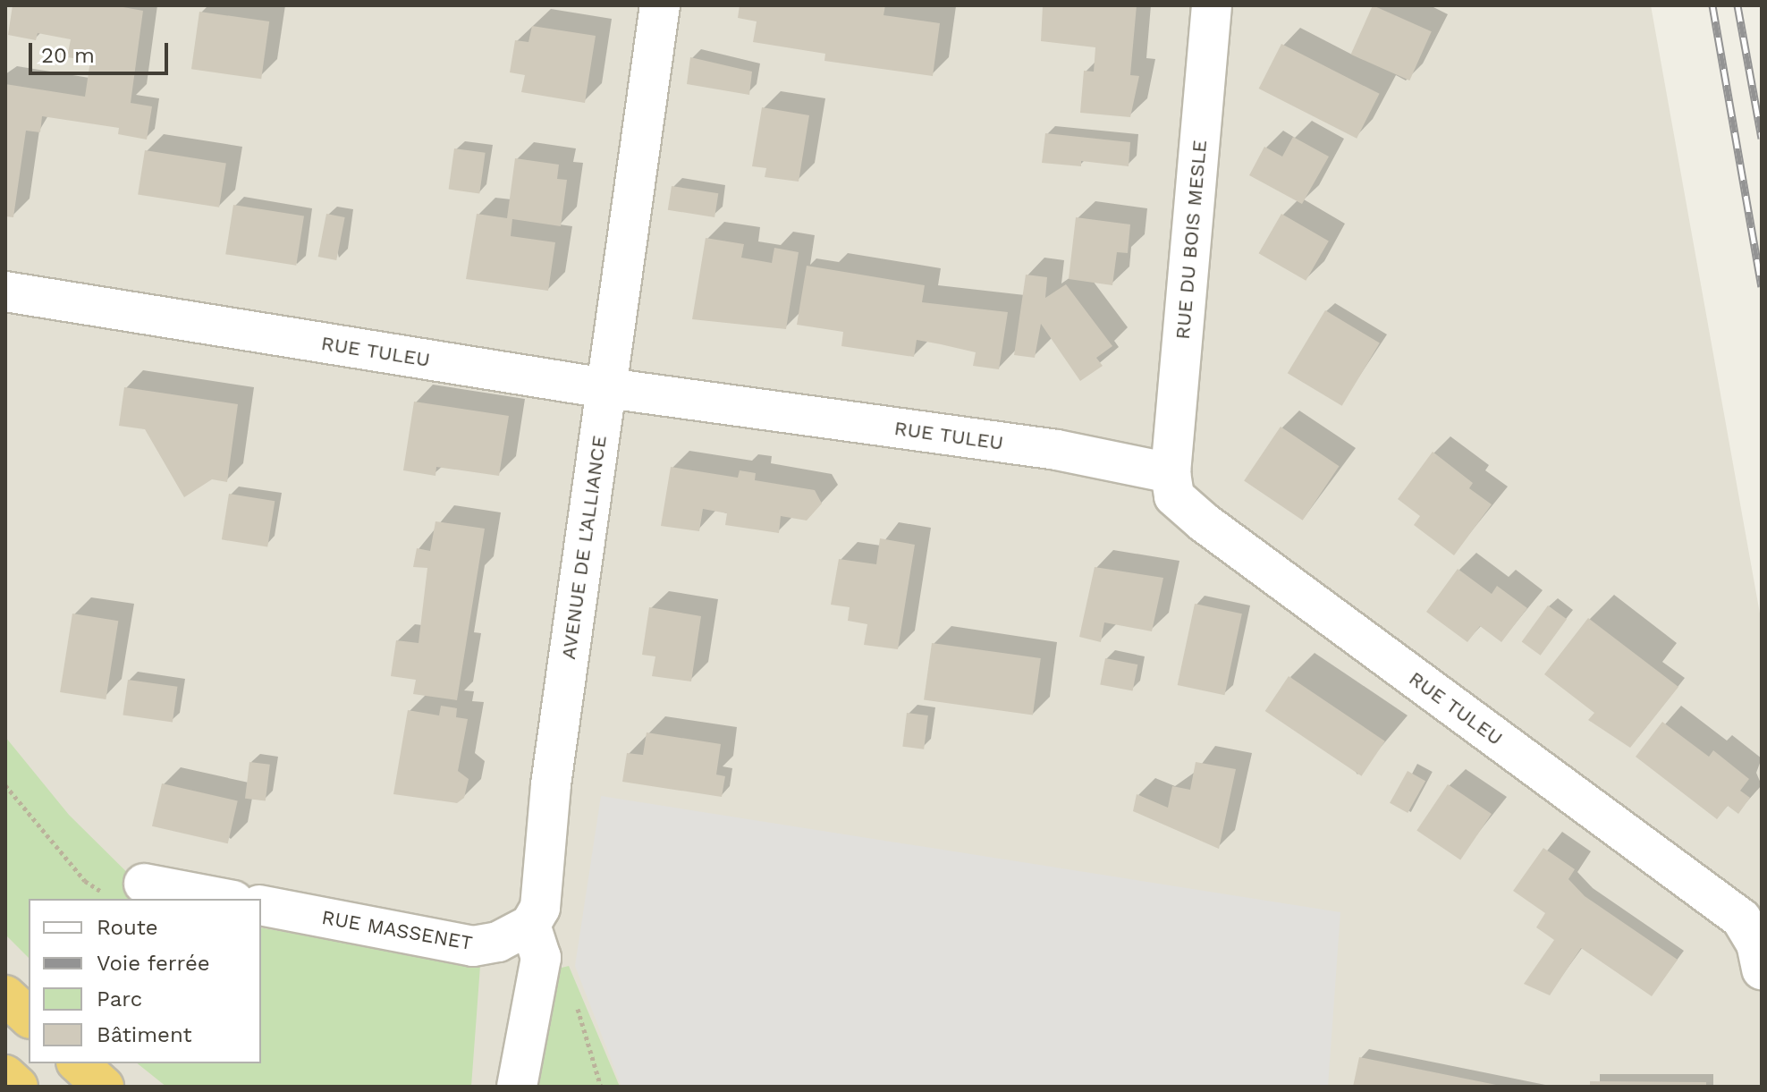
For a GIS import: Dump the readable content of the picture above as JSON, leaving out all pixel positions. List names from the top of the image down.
{
  "streets": {
    "street": [
      "RUE DU BOIS MESLE",
      "RUE TULEU",
      "AVENUE DE L'ALLIANCE",
      "RUE MASSENET"
    ]
  },
  "crossings": [
    ["RUE DU BOIS MESLE", "RUE TULEU"],
    ["RUE TULEU", "AVENUE DE L'ALLIANCE"],
    ["AVENUE DE L'ALLIANCE", "RUE MASSENET"]
  ],
  "legend": [
    "Route",
    "Voie ferrée",
    "Parc",
    "Bâtiment"
  ],
  "scale_bar": "20 m"
}
